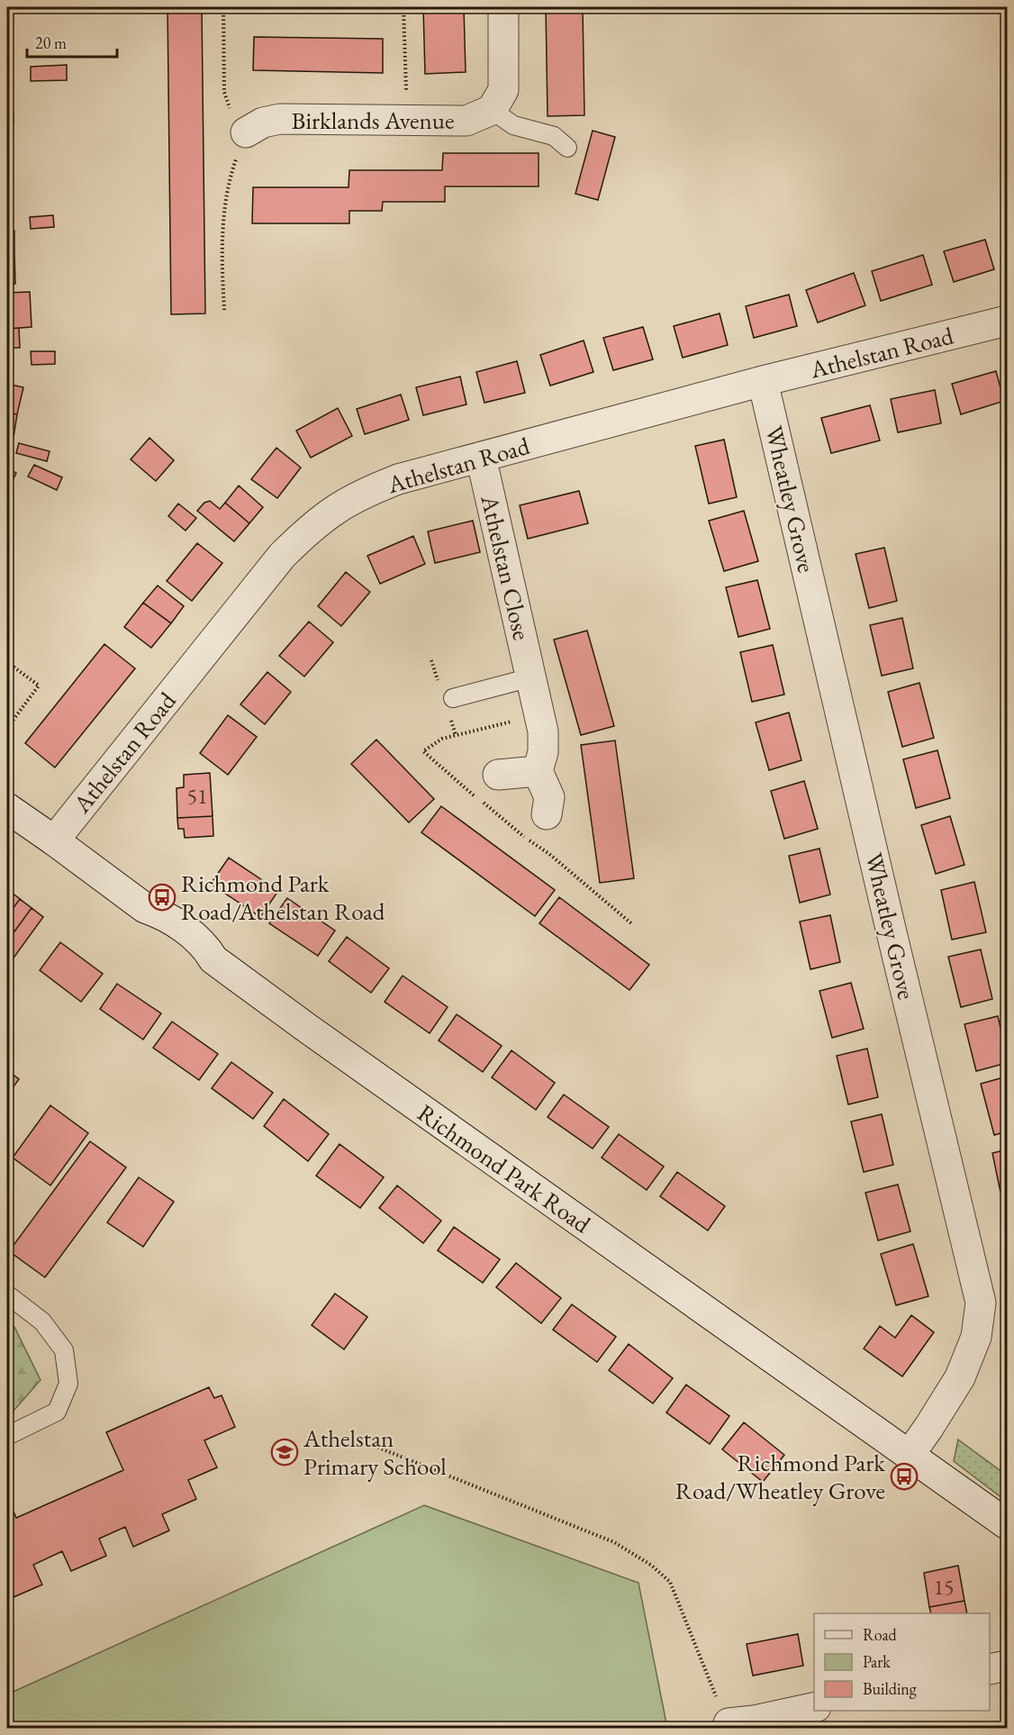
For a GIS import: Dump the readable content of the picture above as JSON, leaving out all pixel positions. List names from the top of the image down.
{
  "streets": {
    "street": [
      "Birklands Avenue",
      "Athelstan Road",
      "Wheatley Grove",
      "Athelstan Close",
      "Richmond Park Road"
    ]
  },
  "crossings": [
    ["Athelstan Road", "Wheatley Grove"],
    ["Athelstan Road", "Athelstan Close"],
    ["Athelstan Road", "Richmond Park Road"],
    ["Wheatley Grove", "Richmond Park Road"]
  ],
  "places": {
    "bus stop": ["Richmond Park Road/Athelstan Road", "Richmond Park Road/Wheatley Grove"],
    "school or university": ["Athelstan Primary School"]
  },
  "house_numbers": ["51", "15"],
  "legend": ["Road", "Park", "Building"],
  "scale_bar": "20 m"
}
